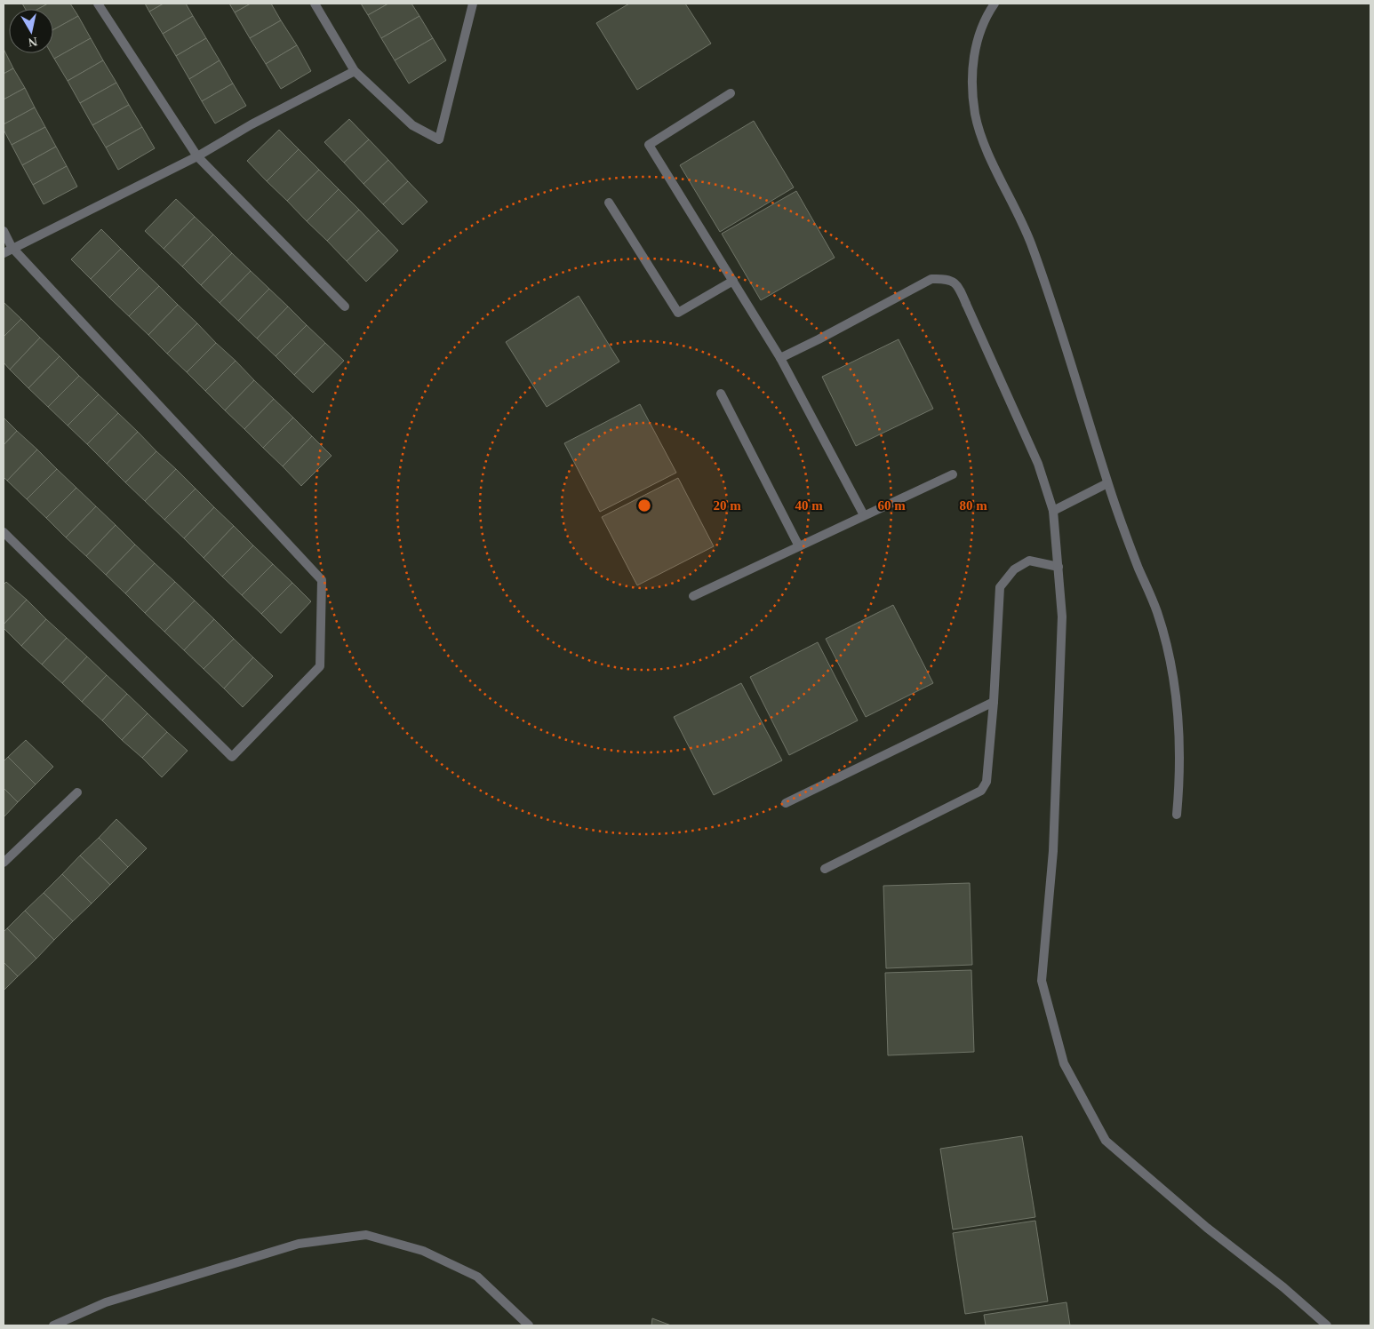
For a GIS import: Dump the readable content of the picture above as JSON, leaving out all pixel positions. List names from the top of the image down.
{
  "north": "bottom",
  "rings": [
    "20 m",
    "40 m",
    "60 m",
    "80 m"
  ]
}
